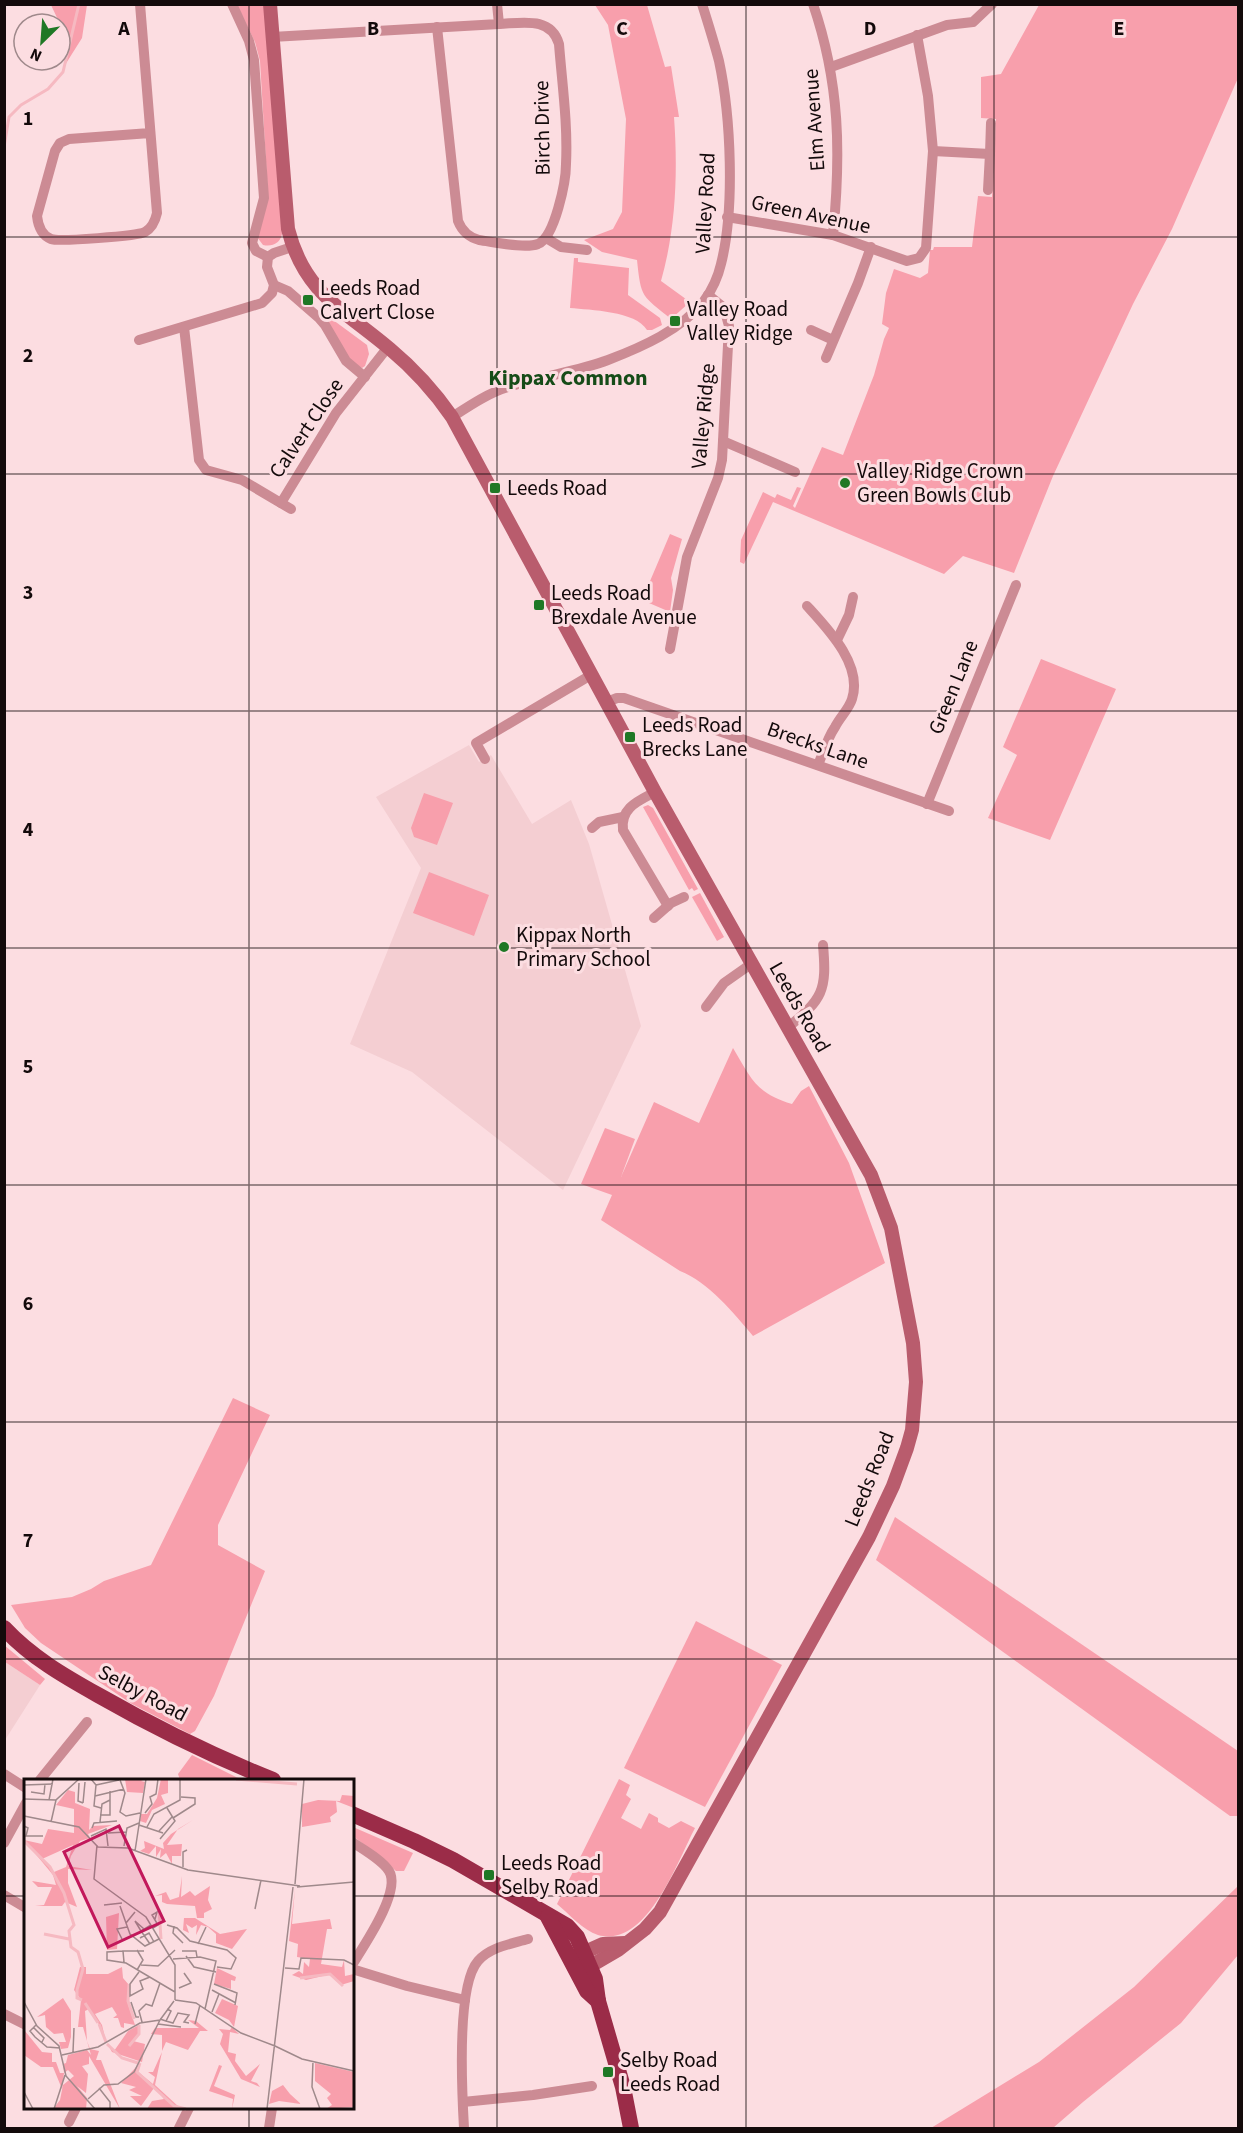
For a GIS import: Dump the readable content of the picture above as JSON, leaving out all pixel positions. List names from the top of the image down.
{
  "streets": {
    "highway": ["Selby Road"],
    "main road": ["Leeds Road"],
    "street": [
      "Elm Avenue",
      "Birch Drive",
      "Valley Road",
      "Green Avenue",
      "Valley Ridge",
      "Calvert Close",
      "Green Lane",
      "Brecks Lane"
    ]
  },
  "crossings": [
    ["Elm Avenue", "Green Avenue"],
    ["Valley Road", "Green Avenue"],
    ["Valley Road", "Valley Ridge"],
    ["Valley Road", "Leeds Road"],
    ["Calvert Close", "Leeds Road"],
    ["Green Lane", "Brecks Lane"],
    ["Brecks Lane", "Leeds Road"]
  ],
  "districts": ["Kippax Common"],
  "places": {
    "transit": [
      "Leeds Road Calvert Close",
      "Valley Road Valley Ridge",
      "Leeds Road",
      "Leeds Road Brexdale Avenue",
      "Leeds Road Brecks Lane",
      "Leeds Road Selby Road",
      "Selby Road Leeds Road"
    ],
    "other": ["Valley Ridge Crown Green Bowls Club", "Kippax North Primary School"]
  },
  "north": "bottom left",
  "grid": {
    "columns": [
      "A",
      "B",
      "C",
      "D",
      "E"
    ],
    "rows": [
      "1",
      "2",
      "3",
      "4",
      "5",
      "6",
      "7"
    ]
  }
}
